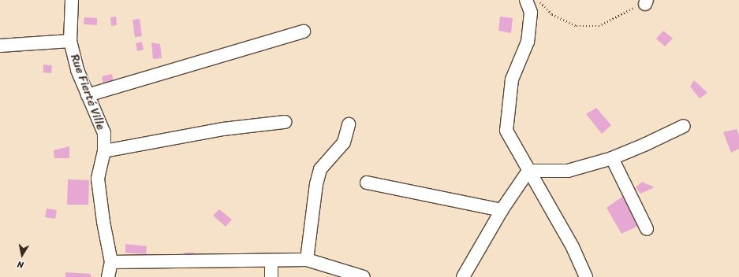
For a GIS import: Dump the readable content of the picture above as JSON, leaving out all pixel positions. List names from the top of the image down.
{
  "streets": {
    "street": ["Rue Fierté Ville"]
  },
  "north": "bottom"
}
